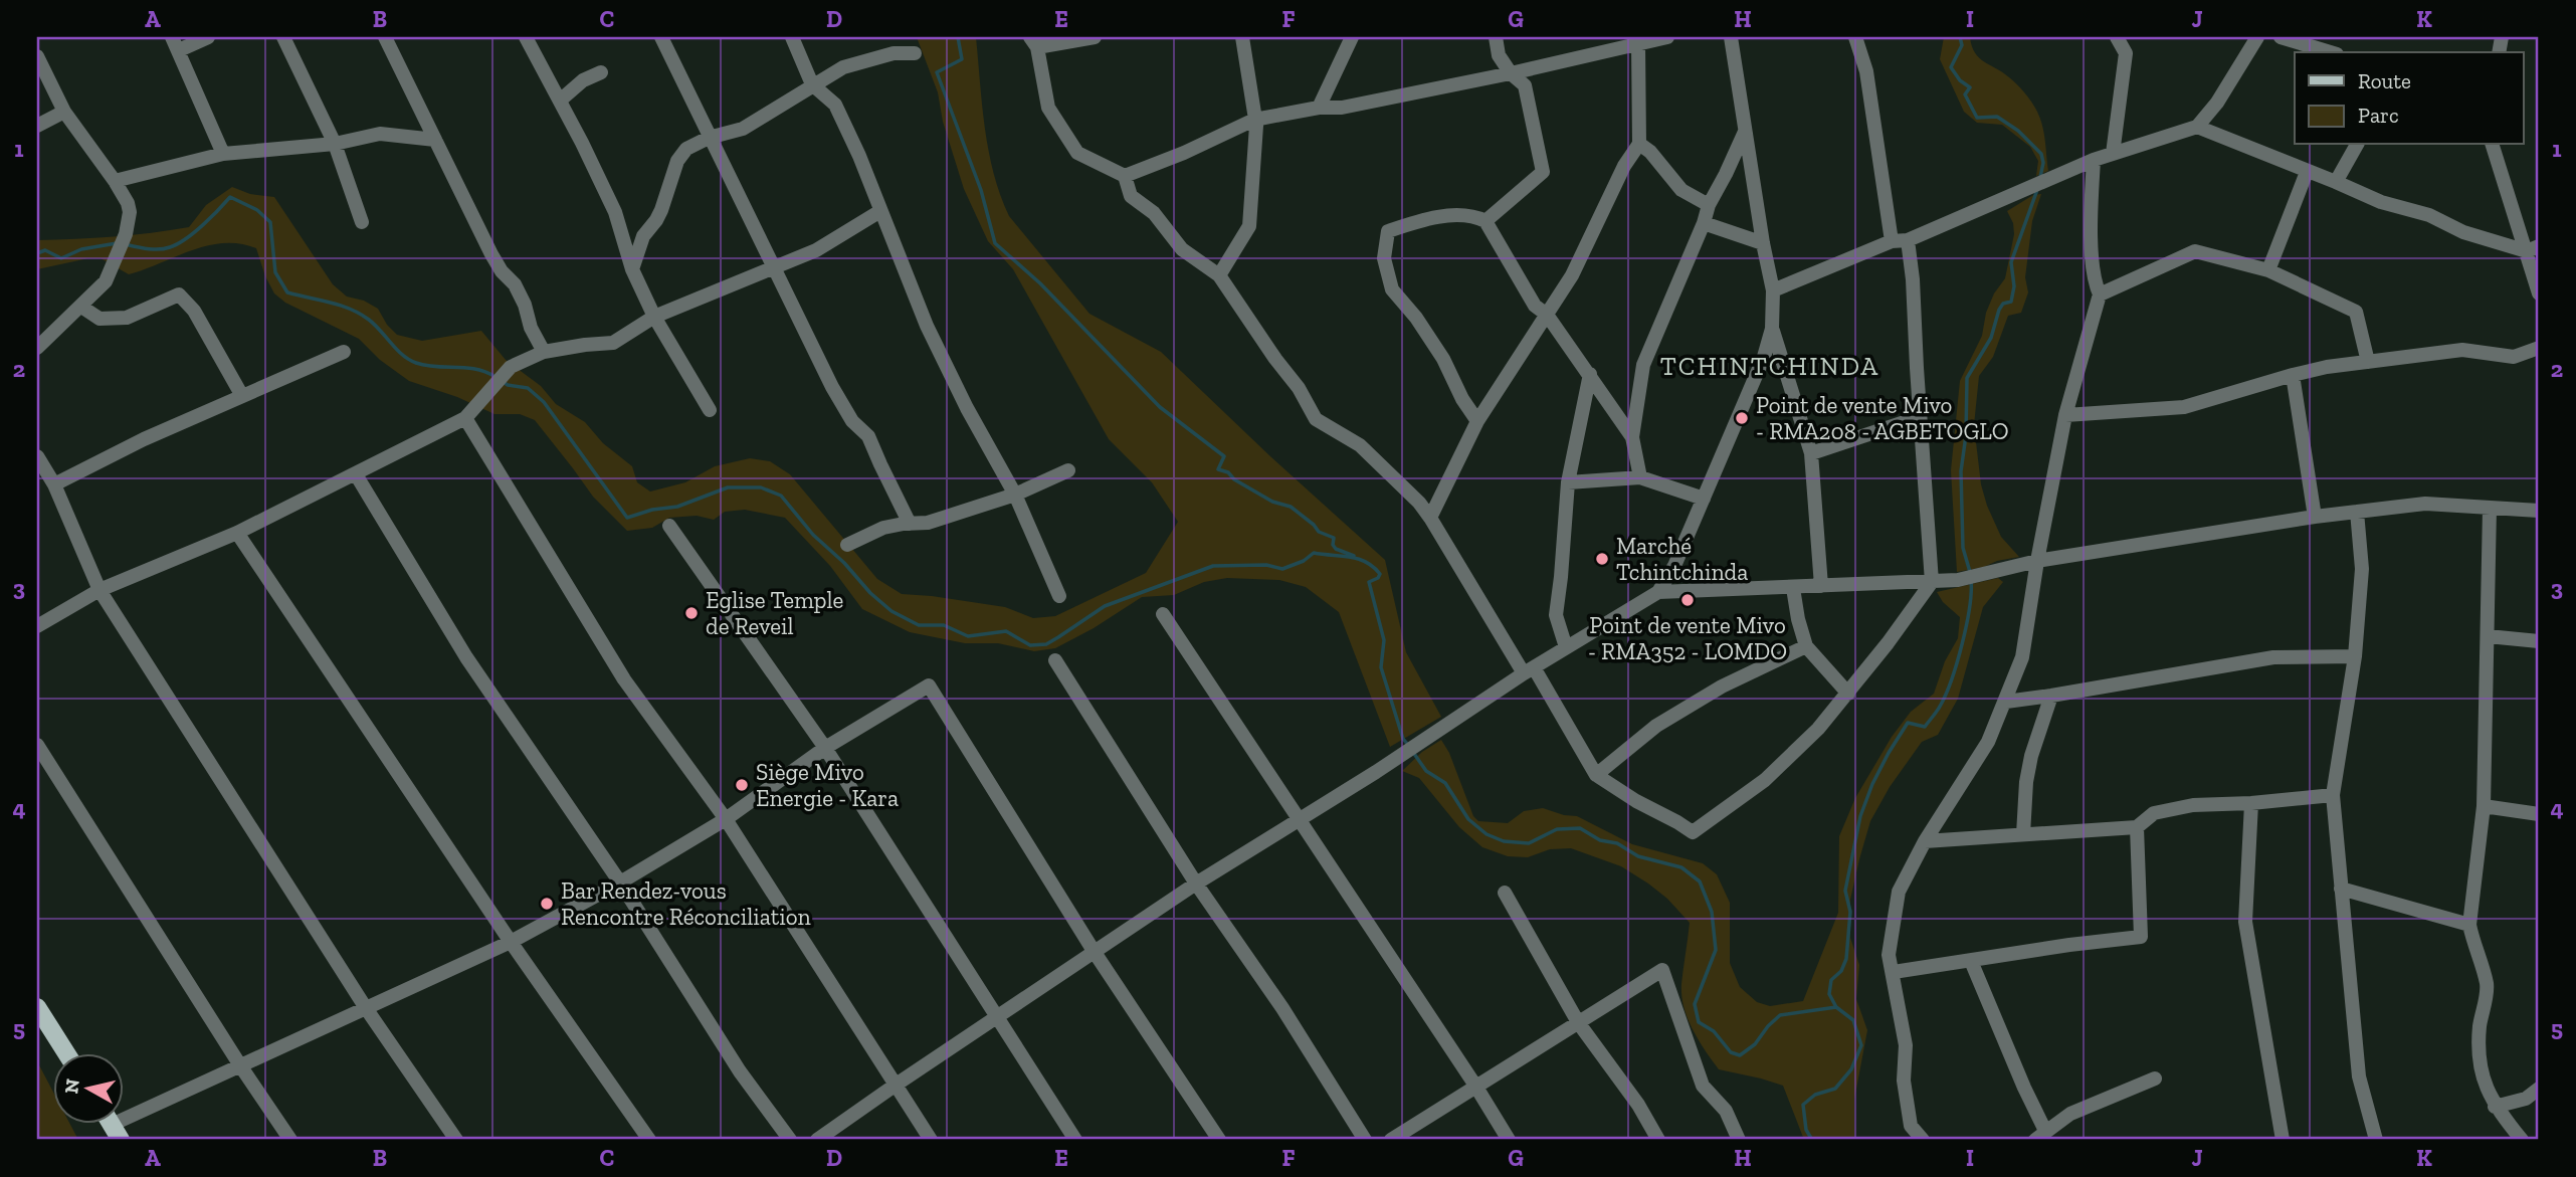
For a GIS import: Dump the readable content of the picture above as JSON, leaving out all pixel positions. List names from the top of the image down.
{
  "districts": ["TCHINTCHINDA"],
  "places": [
    "Point de vente Mivo - RMA208 - AGBETOGLO",
    "Marché Tchintchinda",
    "Point de vente Mivo - RMA352 - LOMDO",
    "Eglise Temple de Reveil",
    "Siège Mivo Energie - Kara",
    "Bar Rendez-vous Rencontre Réconciliation"
  ],
  "legend": ["Route", "Parc"],
  "north": "left",
  "grid": {
    "columns": [
      "A",
      "B",
      "C",
      "D",
      "E",
      "F",
      "G",
      "H",
      "I",
      "J",
      "K"
    ],
    "rows": [
      "1",
      "2",
      "3",
      "4",
      "5"
    ]
  }
}
